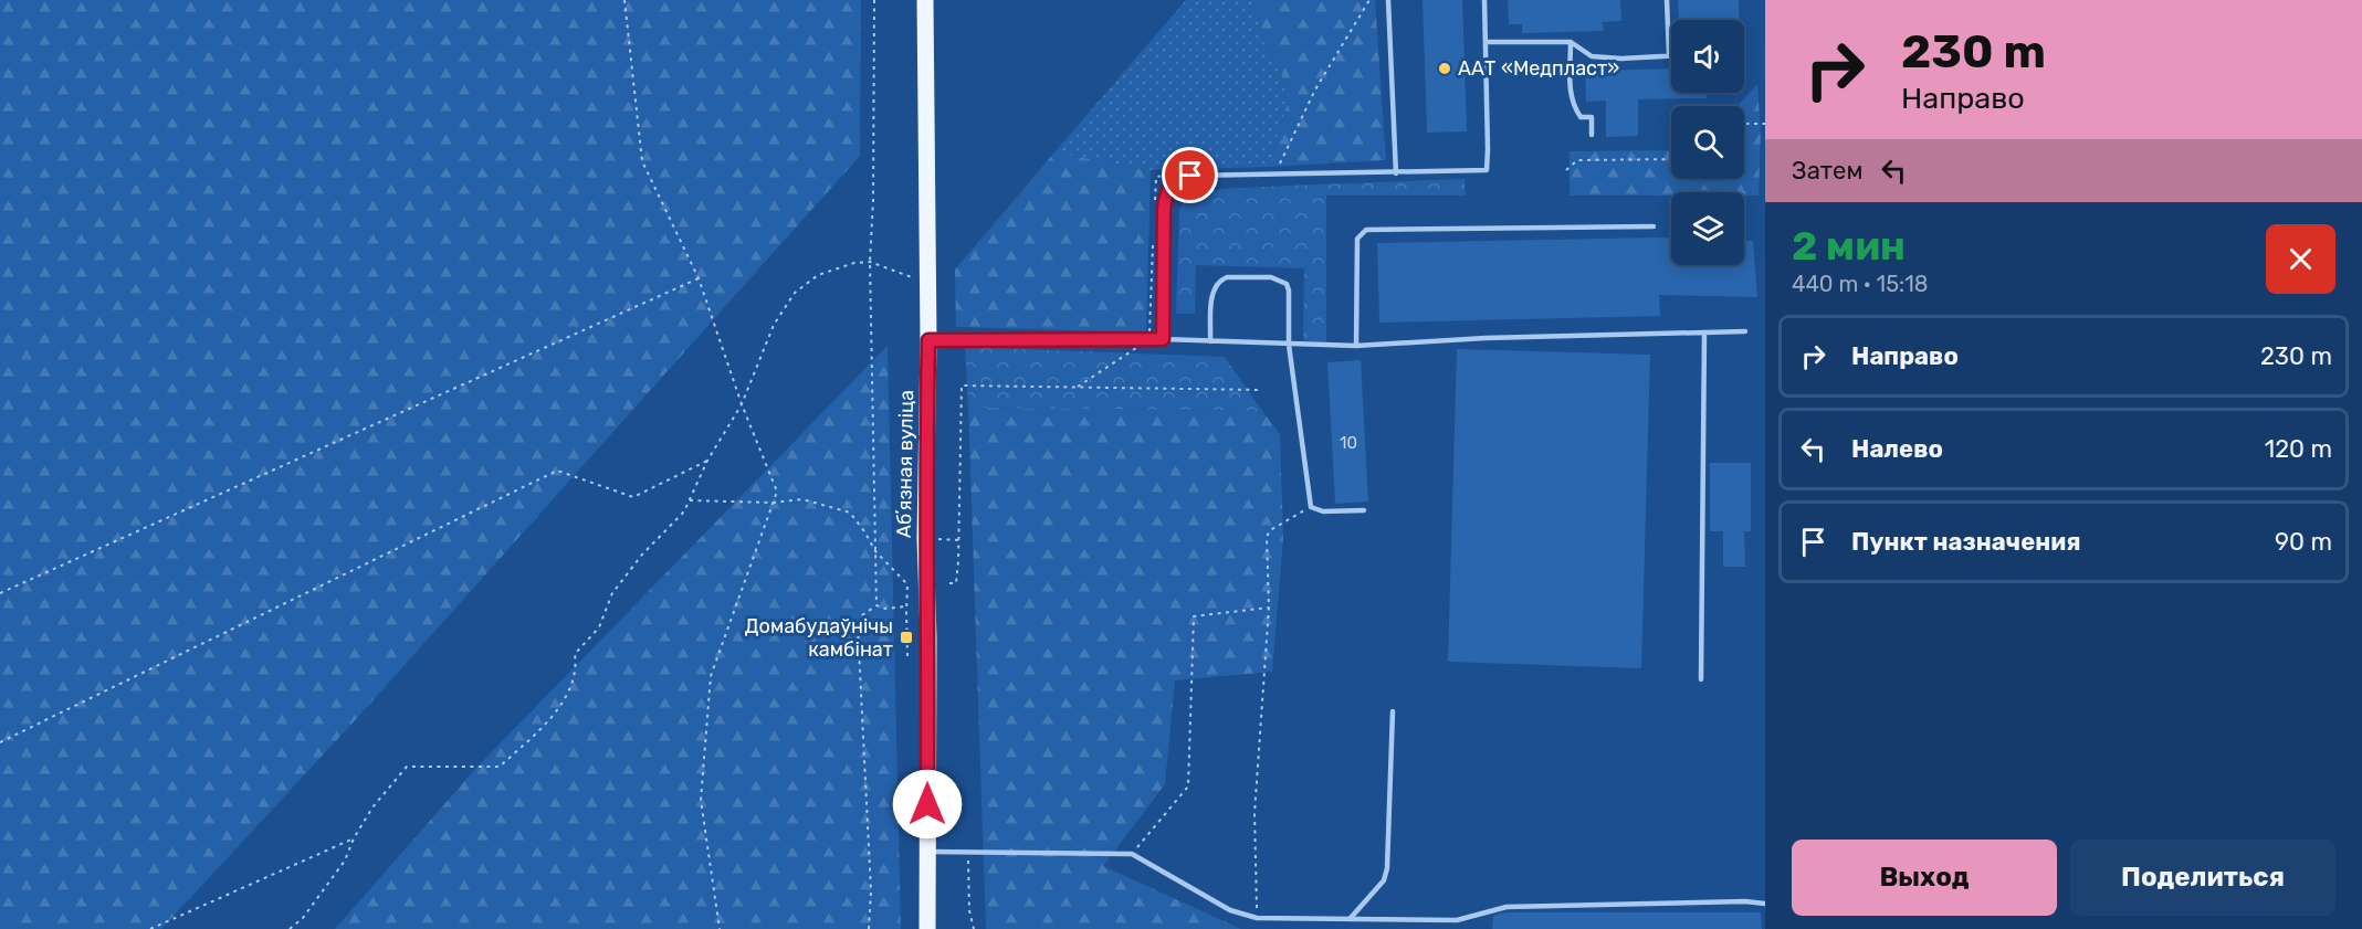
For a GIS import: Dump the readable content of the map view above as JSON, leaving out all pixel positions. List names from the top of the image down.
{
  "streets": {
    "main road": ["Абʼязная вуліца"]
  },
  "places": {
    "other": ["ААТ «Медпласт»"],
    "transit": ["Домабудаўнічы камбінат"]
  },
  "house_numbers": ["10"],
  "page": {
    "turn": ["230 m", "Направо"],
    "then": "Затем",
    "heading": ["2 мин", "440 m · 15:18"],
    "list": [
      {
        "name": "Направо",
        "value": "230 m"
      },
      {
        "name": "Налево",
        "value": "120 m"
      },
      {
        "name": "Пункт назначения",
        "value": "90 m"
      }
    ],
    "buttons": ["Выход", "Поделиться"]
  }
}
